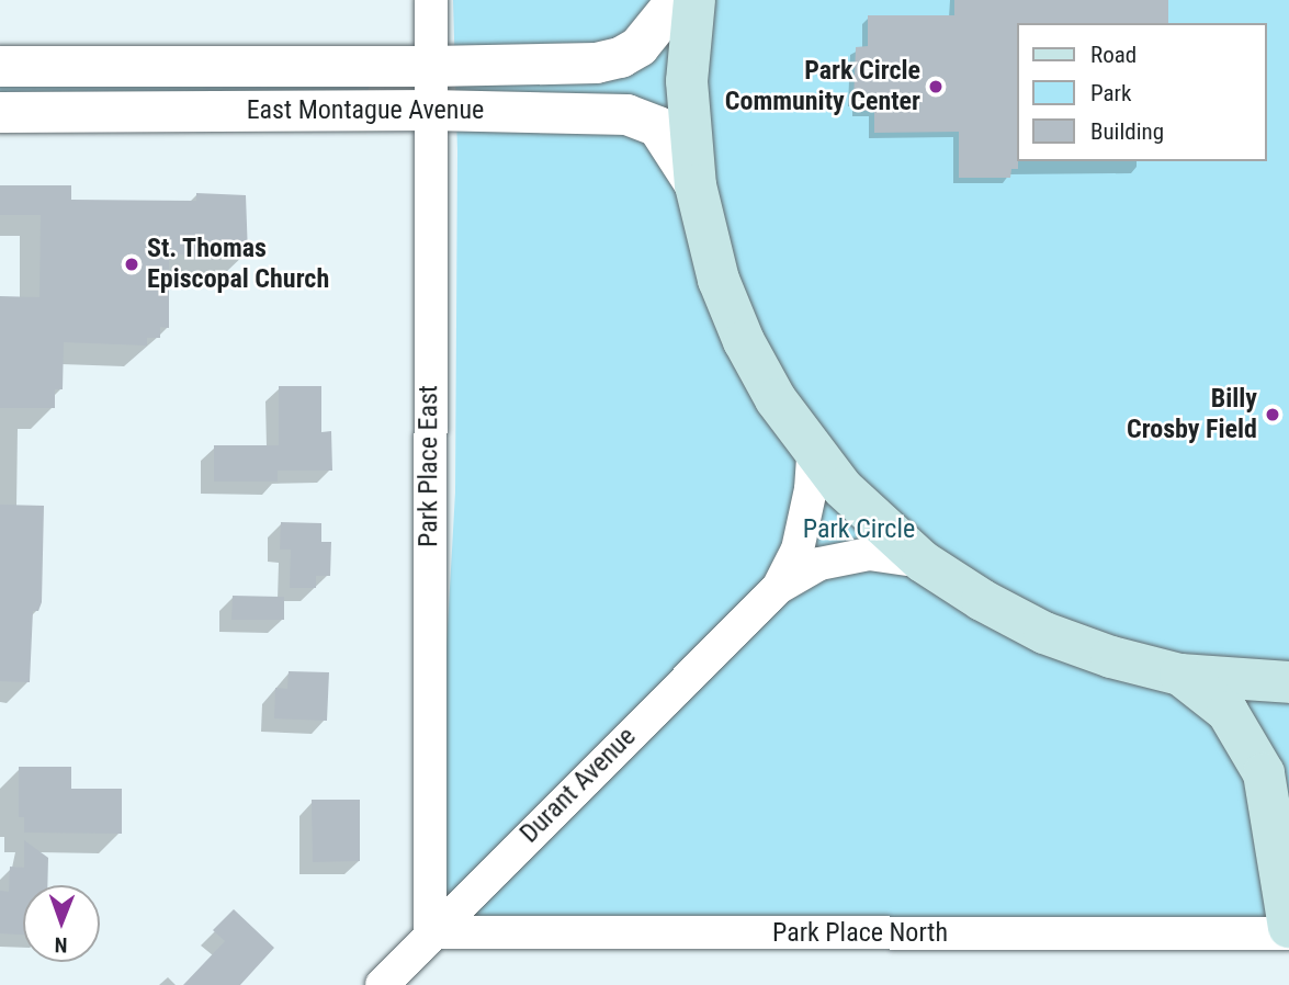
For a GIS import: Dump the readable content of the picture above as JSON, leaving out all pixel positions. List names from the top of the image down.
{
  "streets": {
    "street": [
      "East Montague Avenue",
      "Park Place East",
      "Durant Avenue",
      "Park Place North"
    ]
  },
  "crossings": [
    ["East Montague Avenue", "Park Place East"],
    ["Park Place East", "Durant Avenue"],
    ["Park Place East", "Park Place North"],
    ["Durant Avenue", "Park Place North"]
  ],
  "parks": ["Park Circle"],
  "places": ["Park Circle Community Center", "St. Thomas Episcopal Church", "Billy Crosby Field"],
  "legend": ["Road", "Park", "Building"],
  "north": "bottom"
}
